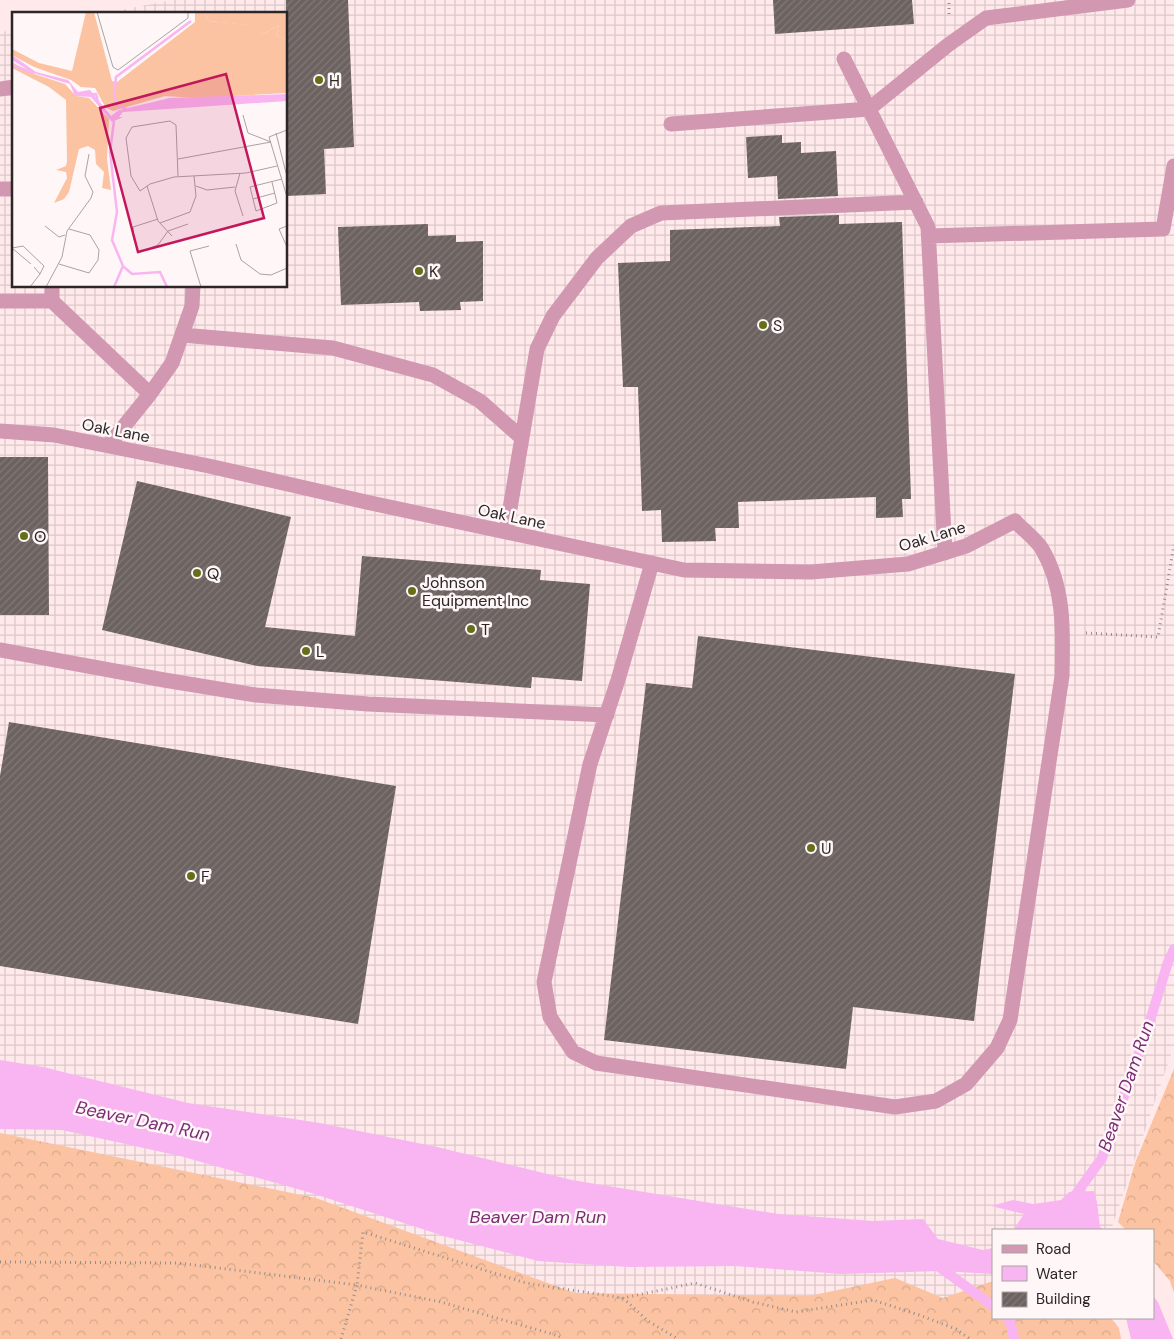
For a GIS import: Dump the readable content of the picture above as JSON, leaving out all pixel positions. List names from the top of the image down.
{
  "streets": {
    "street": ["Oak Lane"]
  },
  "water": ["Beaver Dam Run"],
  "places": [
    "H",
    "K",
    "S",
    "O",
    "Q",
    "Johnson Equipment Inc",
    "T",
    "L",
    "U",
    "F"
  ],
  "legend": ["Road", "Water", "Building"]
}
